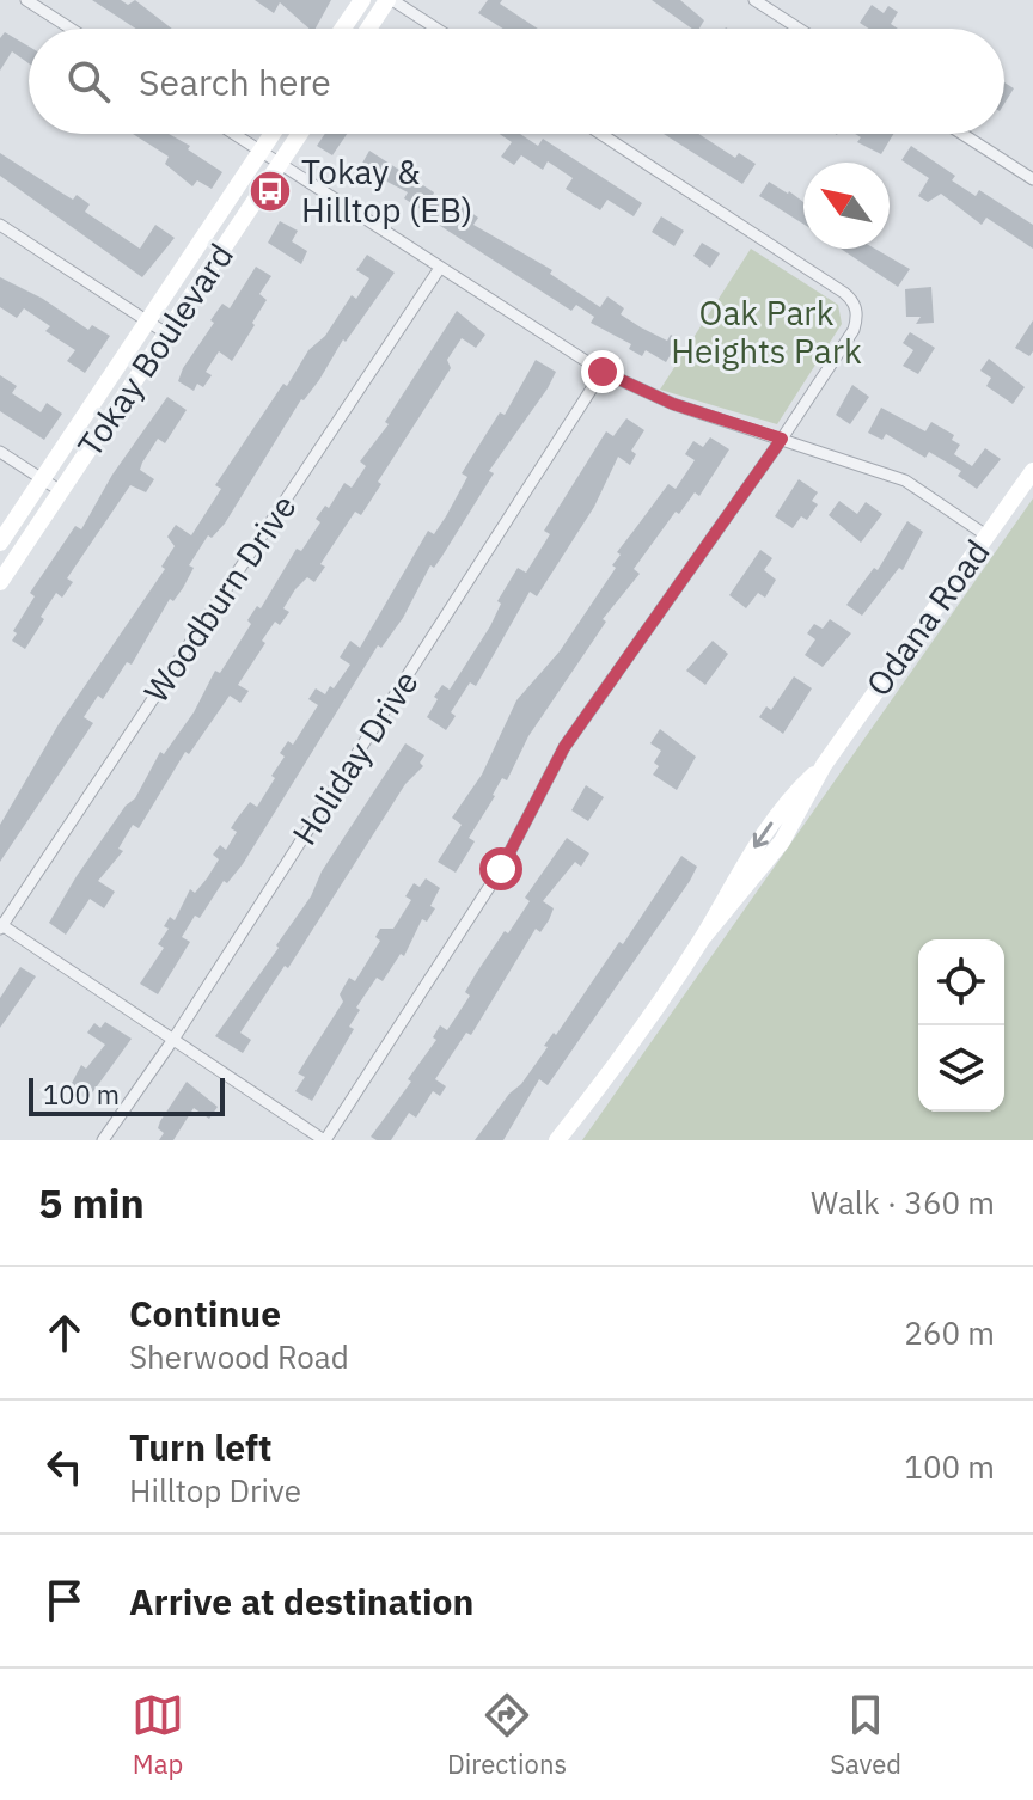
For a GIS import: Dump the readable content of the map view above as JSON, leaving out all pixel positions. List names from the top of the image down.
{
  "streets": {
    "street": [
      "Tokay Boulevard",
      "Woodburn Drive",
      "Odana Road",
      "Holiday Drive"
    ]
  },
  "parks": ["Oak Park Heights Park"],
  "places": {
    "bus stop": ["Tokay & Hilltop (EB)"]
  },
  "scale_bar": "100 m",
  "north": "top left",
  "page": {
    "search": "Search here",
    "scale": "100 m",
    "heading": ["5 min", "Walk · 360 m"],
    "list": [
      ["Continue", "Sherwood Road", "260 m"],
      ["Turn left", "Hilltop Drive", "100 m"],
      "Arrive at destination"
    ],
    "nav": ["Map", "Directions", "Saved"]
  }
}
